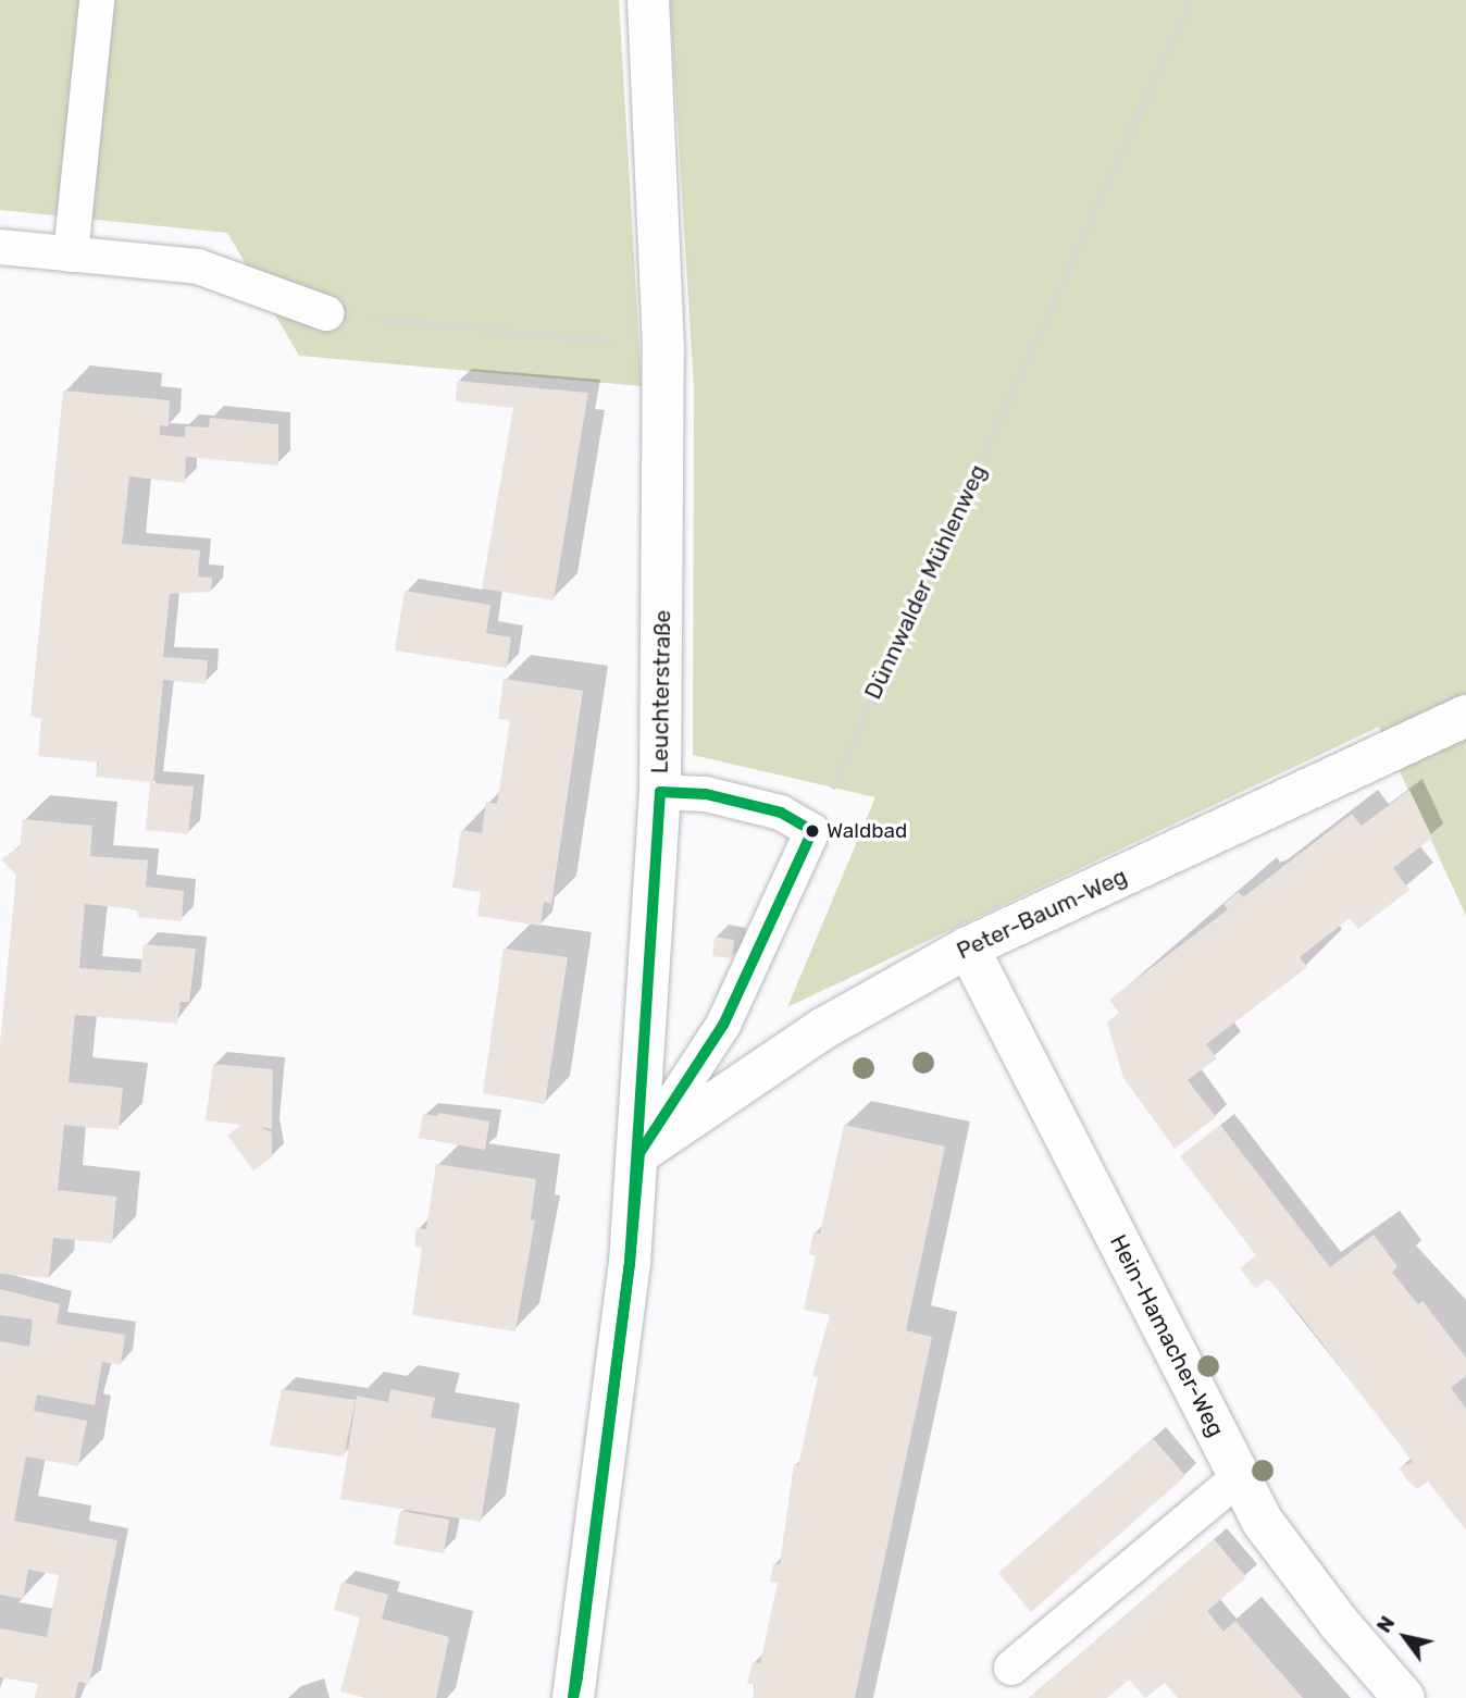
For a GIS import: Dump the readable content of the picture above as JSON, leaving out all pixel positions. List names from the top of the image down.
{
  "streets": {
    "street": ["Leuchterstraße", "Peter-Baum-Weg", "Hein-Hamacher-Weg"],
    "path": ["Dünnwalder Mühlenweg"]
  },
  "crossings": [
    ["Leuchterstraße", "Peter-Baum-Weg"],
    ["Peter-Baum-Weg", "Hein-Hamacher-Weg"]
  ],
  "places": ["Waldbad"],
  "north": "top left"
}
